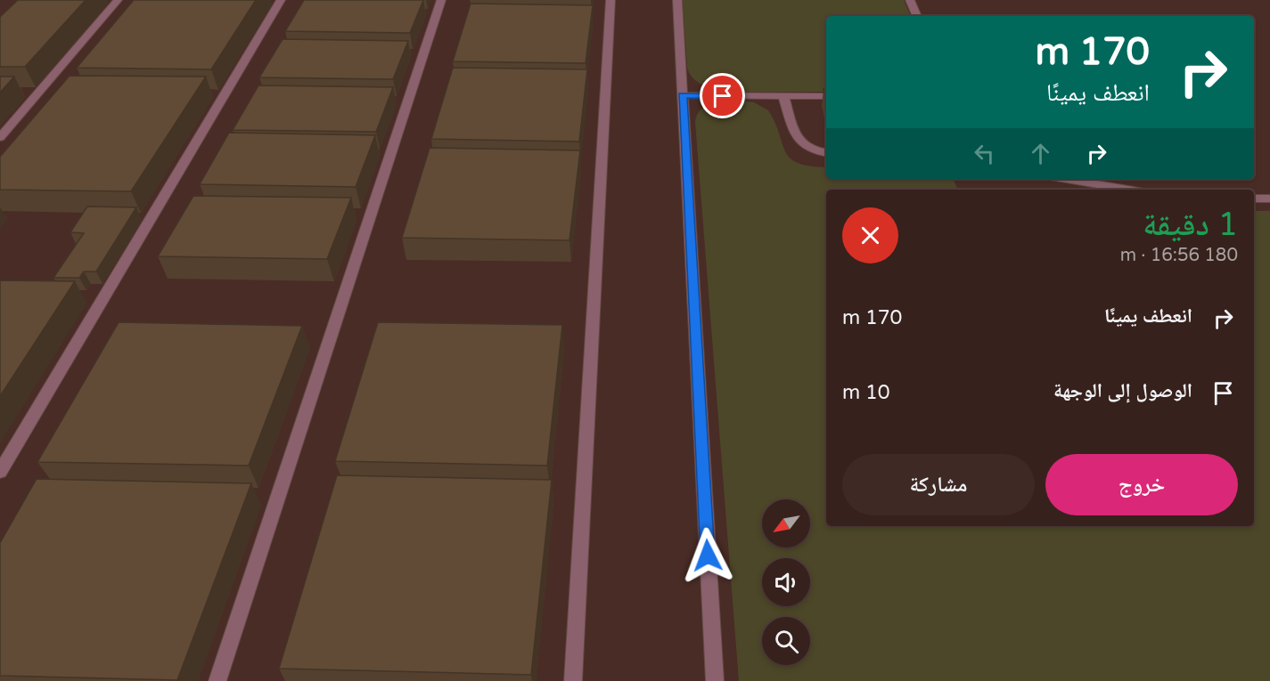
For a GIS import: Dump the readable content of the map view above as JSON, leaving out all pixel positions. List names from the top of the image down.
{
  "north": "bottom left",
  "page": {
    "turn": ["170 m", "انعطف يمينًا"],
    "heading": ["1 دقيقة", "180 m · 16:56"],
    "list": [
      {
        "name": "انعطف يمينًا",
        "value": "170 m"
      },
      {
        "name": "الوصول إلى الوجهة",
        "value": "10 m"
      }
    ],
    "buttons": ["خروج", "مشاركة"]
  }
}
